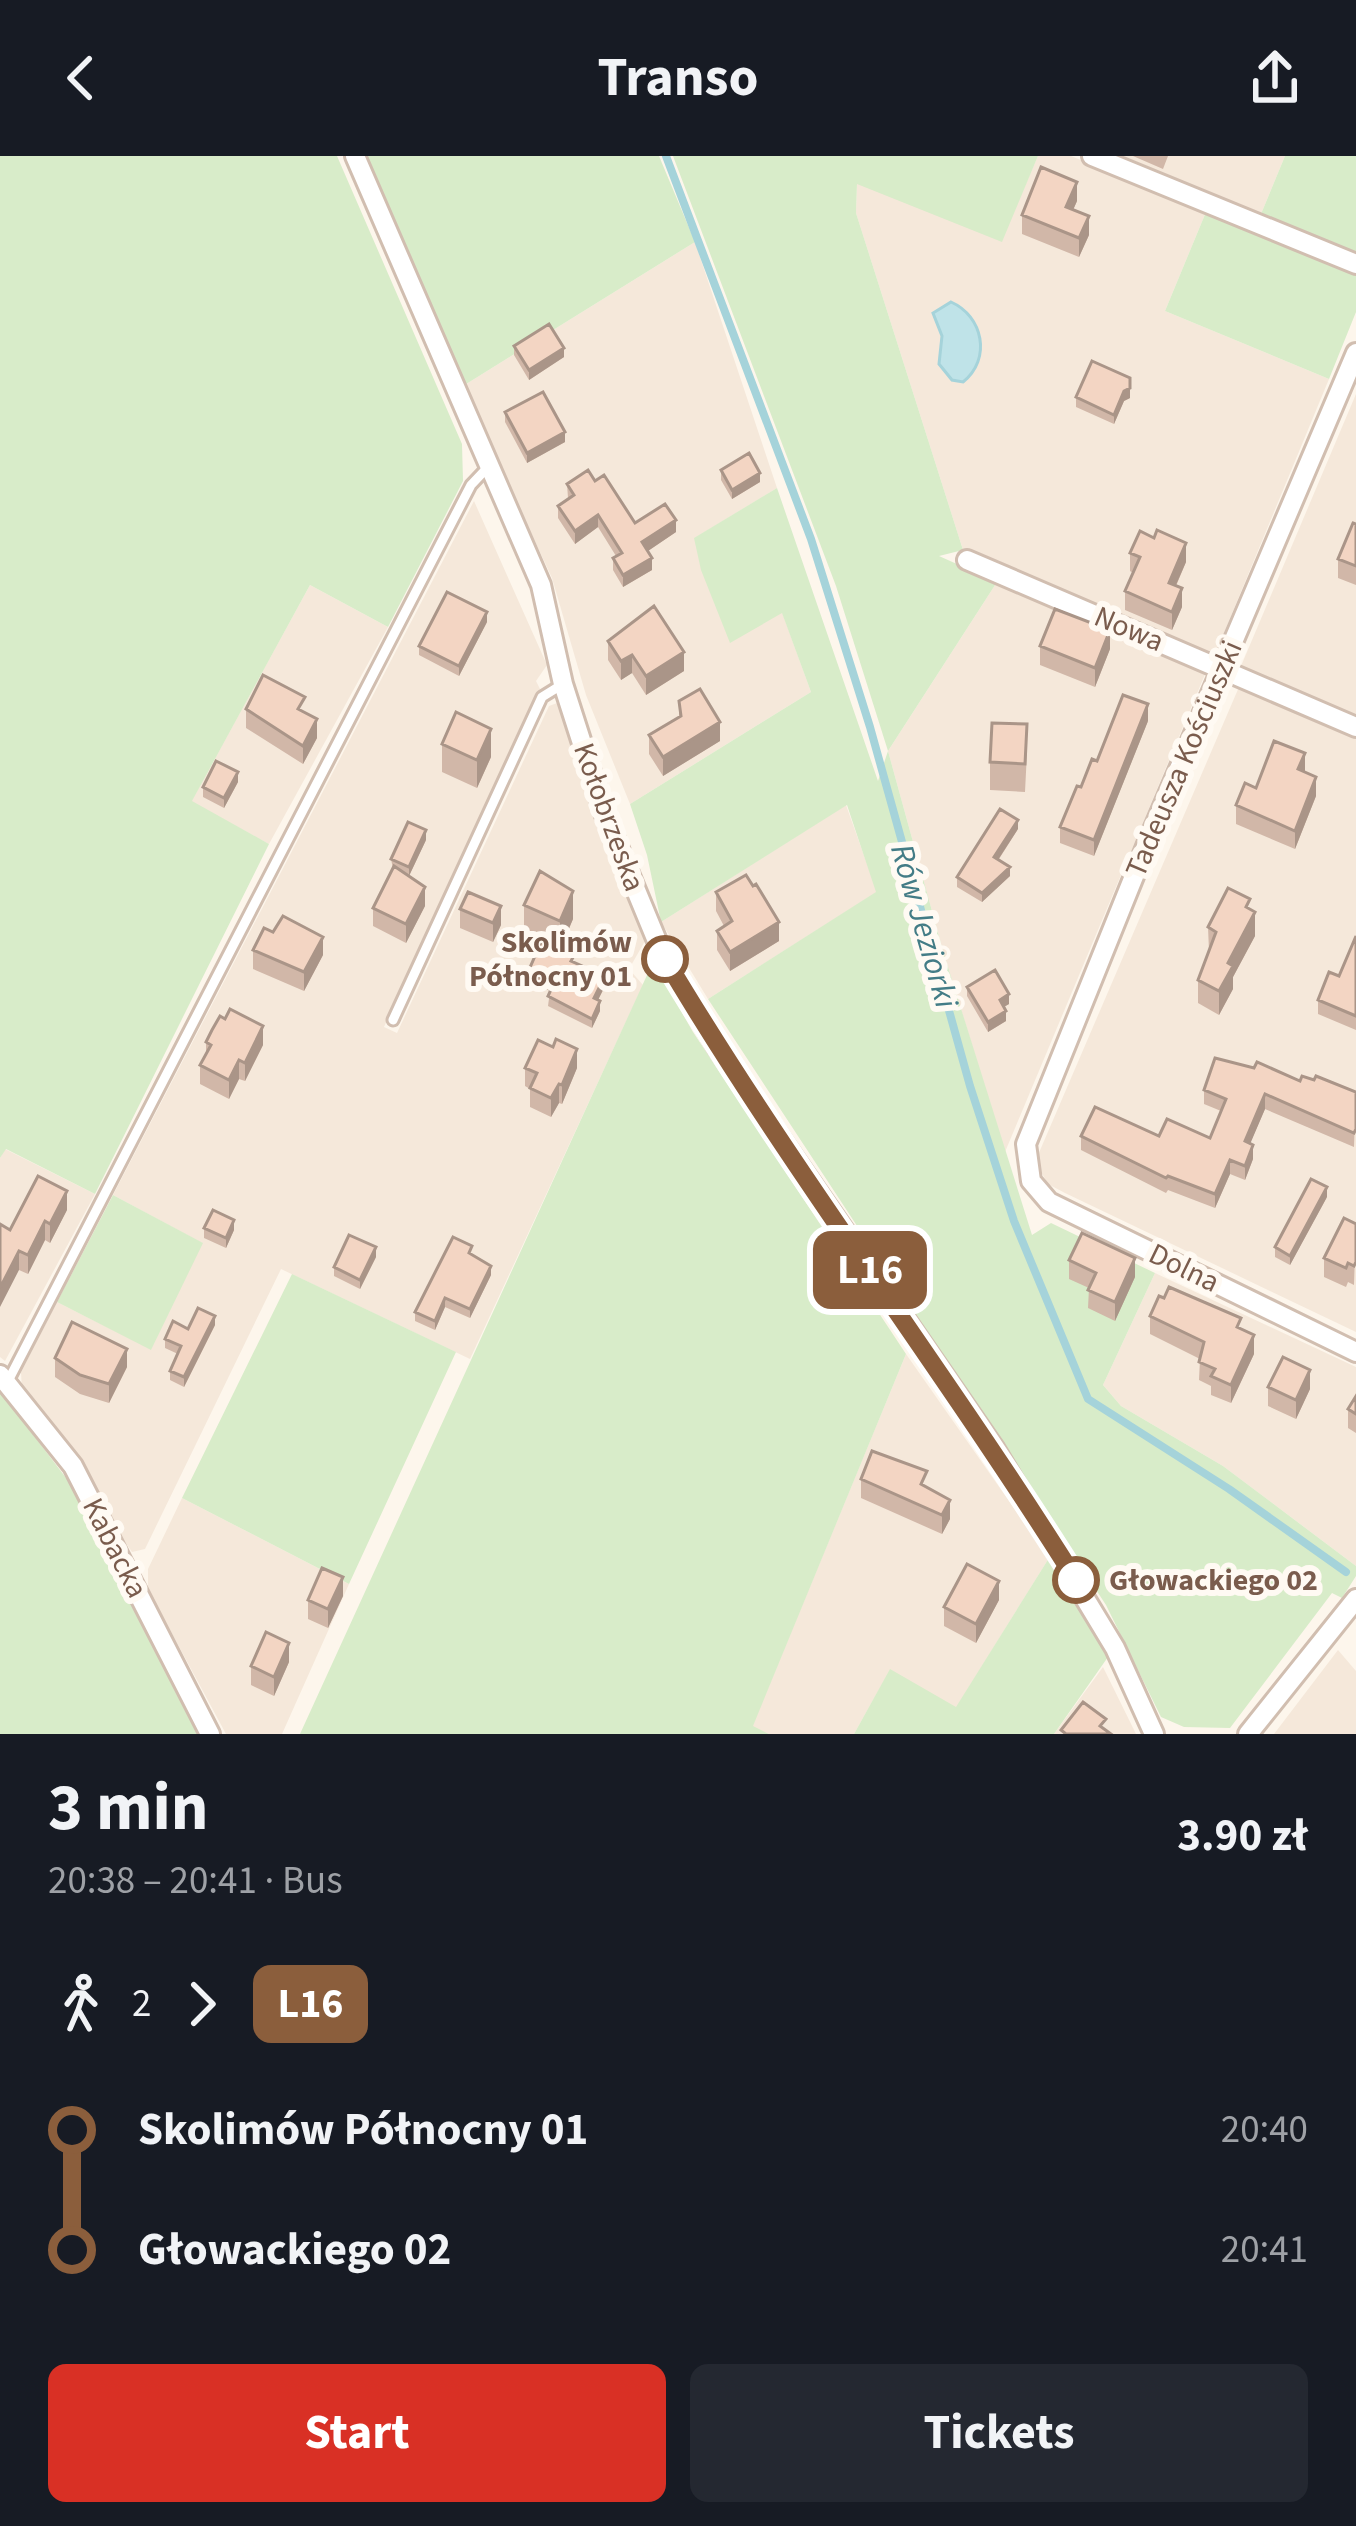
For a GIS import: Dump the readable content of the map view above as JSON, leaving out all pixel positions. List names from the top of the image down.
{
  "streets": {
    "street": [
      "Nowa",
      "Tadeusza Kościuszki",
      "Kołobrzeska",
      "Dolna",
      "Kabacka"
    ]
  },
  "crossings": [
    ["Nowa", "Tadeusza Kościuszki"],
    ["Tadeusza Kościuszki", "Dolna"]
  ],
  "water": ["Rów Jeziorki"],
  "places": ["Skolimów Północny 01", "Głowackiego 02"],
  "lines": ["bus line L16"],
  "page": {
    "header": "Transo",
    "on_map": "L16",
    "heading": ["3 min", "20:38 – 20:41 · Bus", "3.90 zł"],
    "legs": ["2", "L16"],
    "list": [
      {
        "name": "Skolimów Północny 01",
        "value": "20:40"
      },
      {
        "name": "Głowackiego 02",
        "value": "20:41"
      }
    ],
    "buttons": ["Start", "Tickets"]
  }
}
